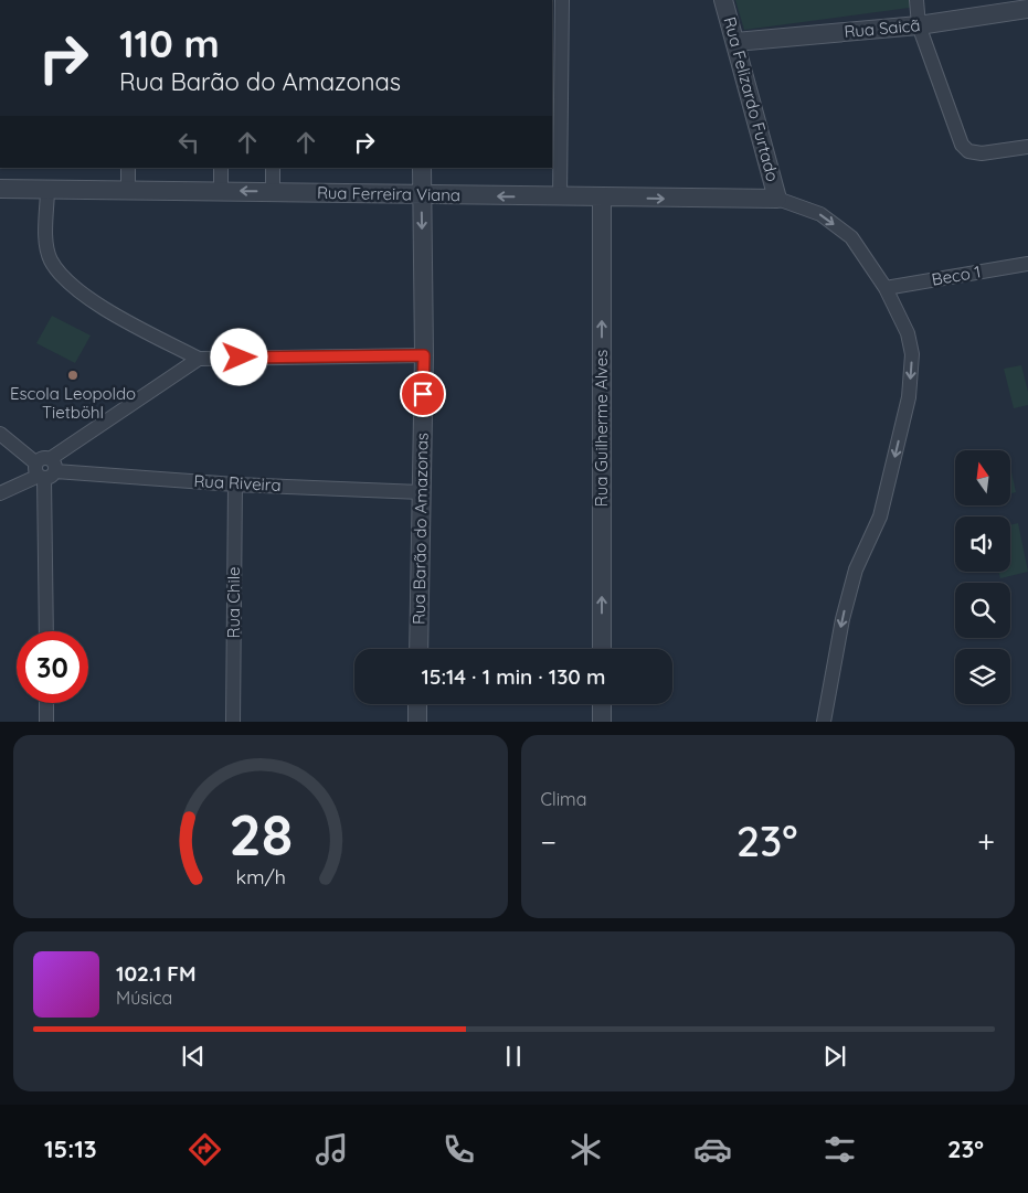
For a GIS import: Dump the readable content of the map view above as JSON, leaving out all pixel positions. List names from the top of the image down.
{
  "streets": {
    "street": [
      "Rua Saicã",
      "Rua Felizardo Furtado",
      "Rua Ferreira Viana",
      "Beco 1",
      "Rua Guilherme Alves",
      "Rua Riveira",
      "Rua Barão do Amazonas",
      "Rua Chile"
    ]
  },
  "crossings": [
    ["Rua Saicã", "Rua Felizardo Furtado"],
    ["Rua Felizardo Furtado", "Rua Ferreira Viana"],
    ["Rua Felizardo Furtado", "Beco 1"],
    ["Rua Ferreira Viana", "Rua Guilherme Alves"],
    ["Rua Ferreira Viana", "Rua Barão do Amazonas"],
    ["Rua Riveira", "Rua Barão do Amazonas"],
    ["Rua Riveira", "Rua Chile"]
  ],
  "one_way": ["Rua Felizardo Furtado", "Rua Guilherme Alves"],
  "places": ["Escola Leopoldo Tietböhl"],
  "north": "top",
  "page": {
    "turn": ["110 m", "Rua Barão do Amazonas"],
    "limit": "30",
    "trip": "15:14 · 1 min · 130 m",
    "tile": "Clima",
    "heat": ["−", "23°", "+"],
    "song": ["102.1 FM", "Música"],
    "tabs": ["15:13", "23°"],
    "gauge": ["28", "km/h"]
  }
}
